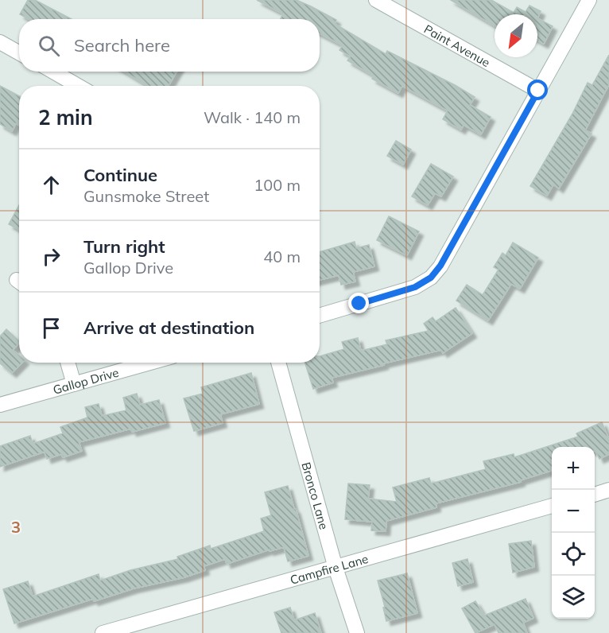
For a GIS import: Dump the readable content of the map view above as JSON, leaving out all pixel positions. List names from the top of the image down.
{
  "streets": {
    "street": [
      "Paint Avenue",
      "Gallop Drive",
      "Bronco Lane",
      "Campfire Lane"
    ]
  },
  "crossings": [
    ["Bronco Lane", "Campfire Lane"]
  ],
  "north": "bottom left",
  "page": {
    "search": "Search here",
    "heading": ["2 min", "Walk · 140 m"],
    "list": [
      ["Continue", "Gunsmoke Street", "100 m"],
      ["Turn right", "Gallop Drive", "40 m"],
      "Arrive at destination"
    ],
    "map_buttons": ["+", "−"]
  },
  "grid": {
    "rows": ["3"]
  }
}
